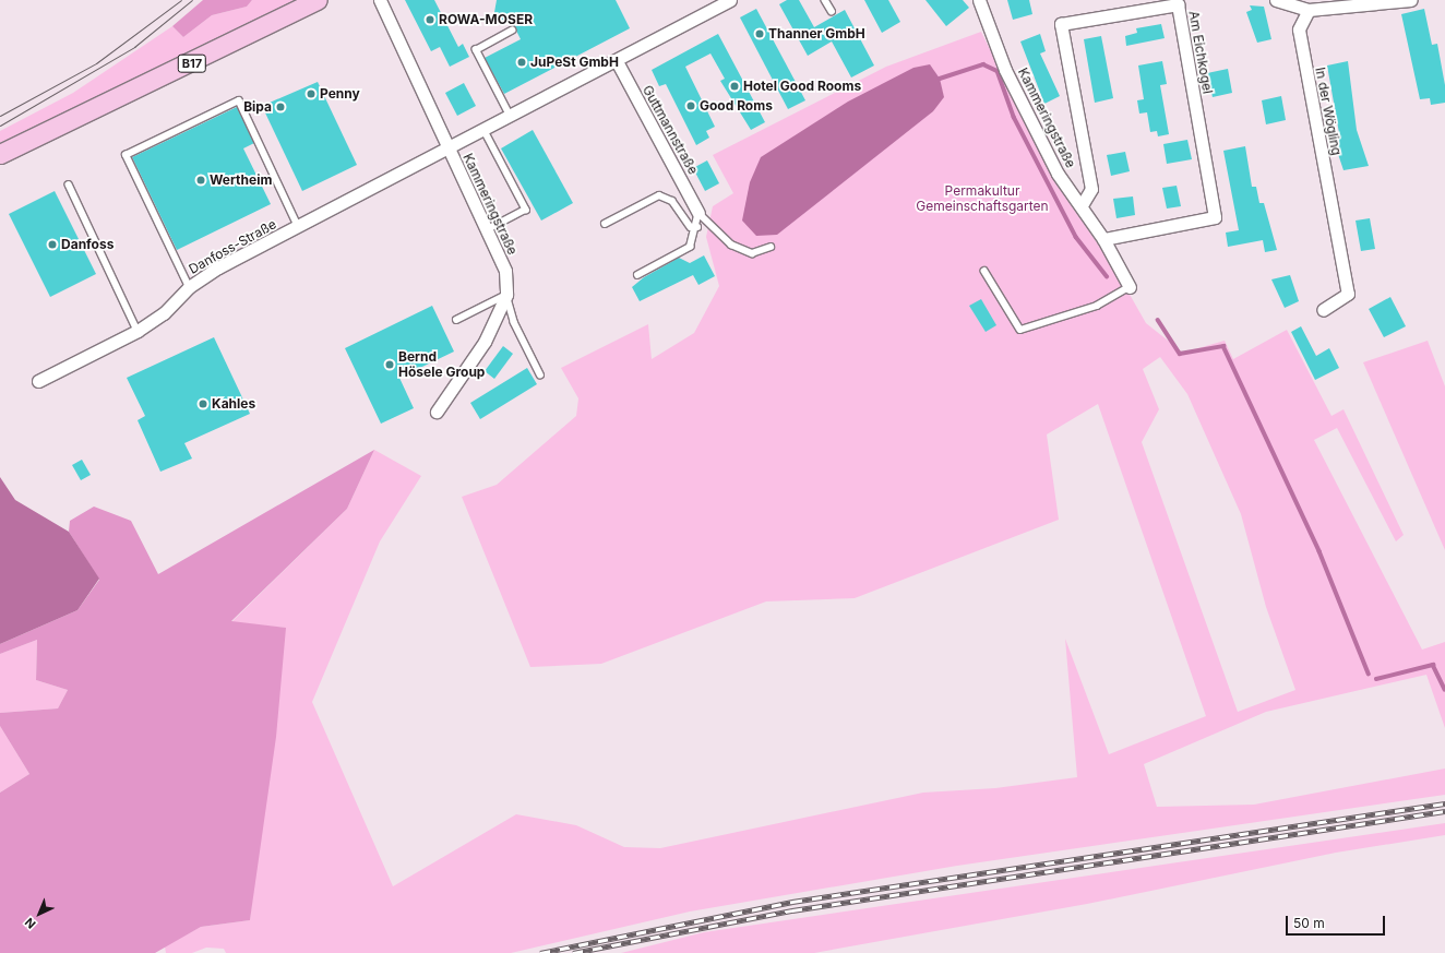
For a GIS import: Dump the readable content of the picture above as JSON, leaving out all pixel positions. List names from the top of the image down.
{
  "streets": {
    "main road": ["B17"],
    "street": [
      "Am Eichkogel",
      "In der Wögling",
      "Kammeringstraße",
      "Guttmannstraße",
      "Danfoss-Straße"
    ]
  },
  "crossings": [
    ["Am Eichkogel", "Kammeringstraße"],
    ["Kammeringstraße", "Guttmannstraße"],
    ["Kammeringstraße", "Danfoss-Straße"]
  ],
  "parks": ["Permakultur Gemeinschaftsgarten"],
  "places": [
    "ROWA-MOSER",
    "Thanner GmbH",
    "JuPeSt GmbH",
    "Hotel Good Rooms",
    "Penny",
    "Good Roms",
    "Bipa",
    "Wertheim",
    "Danfoss",
    "Bernd Hösele Group",
    "Kahles"
  ],
  "scale_bar": "50 m",
  "north": "bottom left"
}
